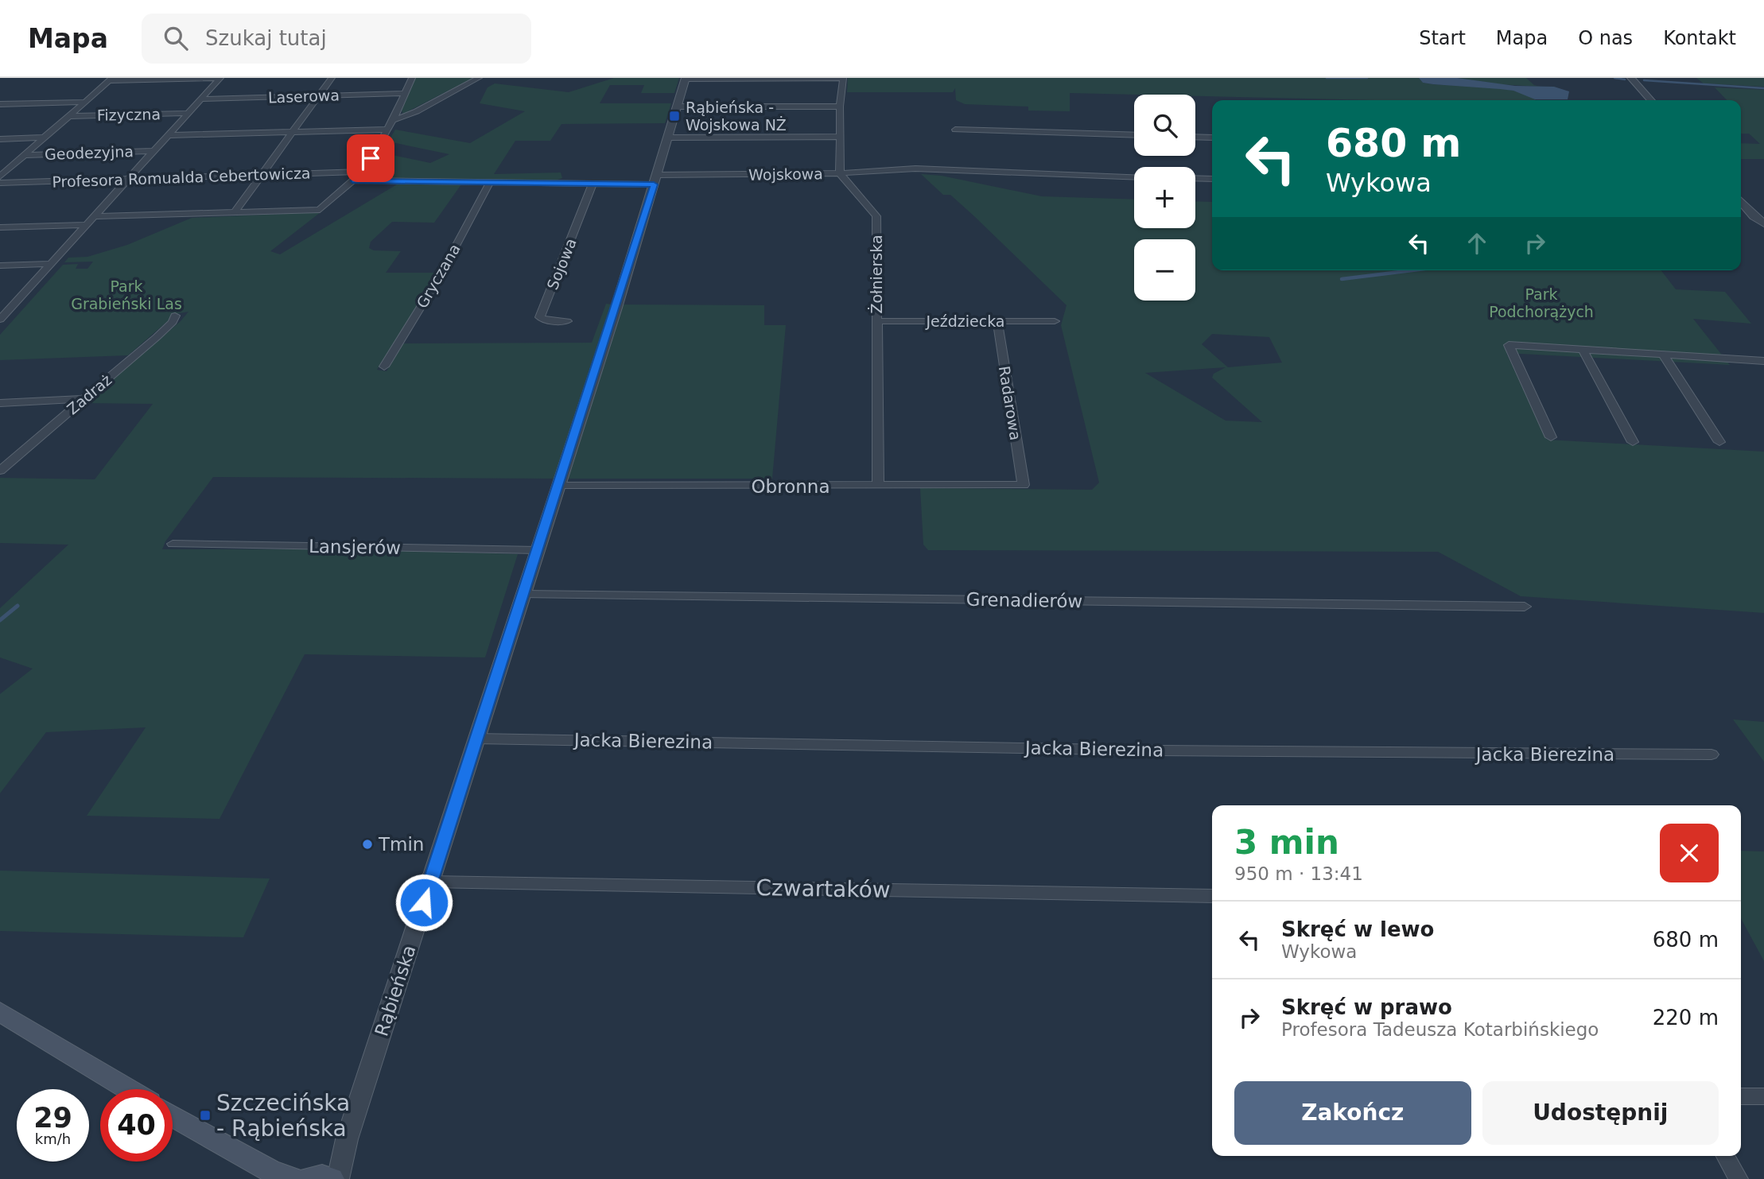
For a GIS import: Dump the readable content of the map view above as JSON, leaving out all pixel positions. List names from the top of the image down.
{
  "streets": {
    "street": [
      "Laserowa",
      "Fizyczna",
      "Geodezyjna",
      "Wojskowa",
      "Profesora Romualda Cebertowicza",
      "Sojowa",
      "Żołnierska",
      "Gryczana",
      "Jeździecka",
      "Zadraż",
      "Radarowa",
      "Obronna",
      "Lansjerów",
      "Grenadierów",
      "Jacka Bierezina",
      "Czwartaków",
      "Rąbieńska"
    ]
  },
  "crossings": [
    ["Wojskowa", "Sojowa"],
    ["Wojskowa", "Żołnierska"],
    ["Wojskowa", "Gryczana"],
    ["Wojskowa", "Rąbieńska"],
    ["Żołnierska", "Jeździecka"],
    ["Żołnierska", "Obronna"],
    ["Jeździecka", "Radarowa"],
    ["Radarowa", "Obronna"],
    ["Obronna", "Rąbieńska"],
    ["Lansjerów", "Rąbieńska"],
    ["Grenadierów", "Rąbieńska"],
    ["Jacka Bierezina", "Rąbieńska"],
    ["Czwartaków", "Rąbieńska"]
  ],
  "parks": ["Park Grabieński Las", "Park Podchorążych"],
  "places": {
    "transit": ["Rąbieńska - Wojskowa NŻ", "Szczecińska - Rąbieńska"],
    "other": ["Tmin"]
  },
  "page": {
    "header": "Mapa",
    "search": "Szukaj tutaj",
    "nav": [
      "Start",
      "Mapa",
      "O nas",
      "Kontakt"
    ],
    "map_buttons": ["+", "−"],
    "turn": ["680 m", "Wykowa"],
    "heading": ["3 min", "950 m · 13:41"],
    "list": [
      {
        "name": "Skręć w lewo",
        "note": "Wykowa",
        "value": "680 m"
      },
      {
        "name": "Skręć w prawo",
        "note": "Profesora Tadeusza Kotarbińskiego",
        "value": "220 m"
      }
    ],
    "buttons": ["Zakończ", "Udostępnij"],
    "speed": "29 km/h",
    "limit": "40"
  }
}
